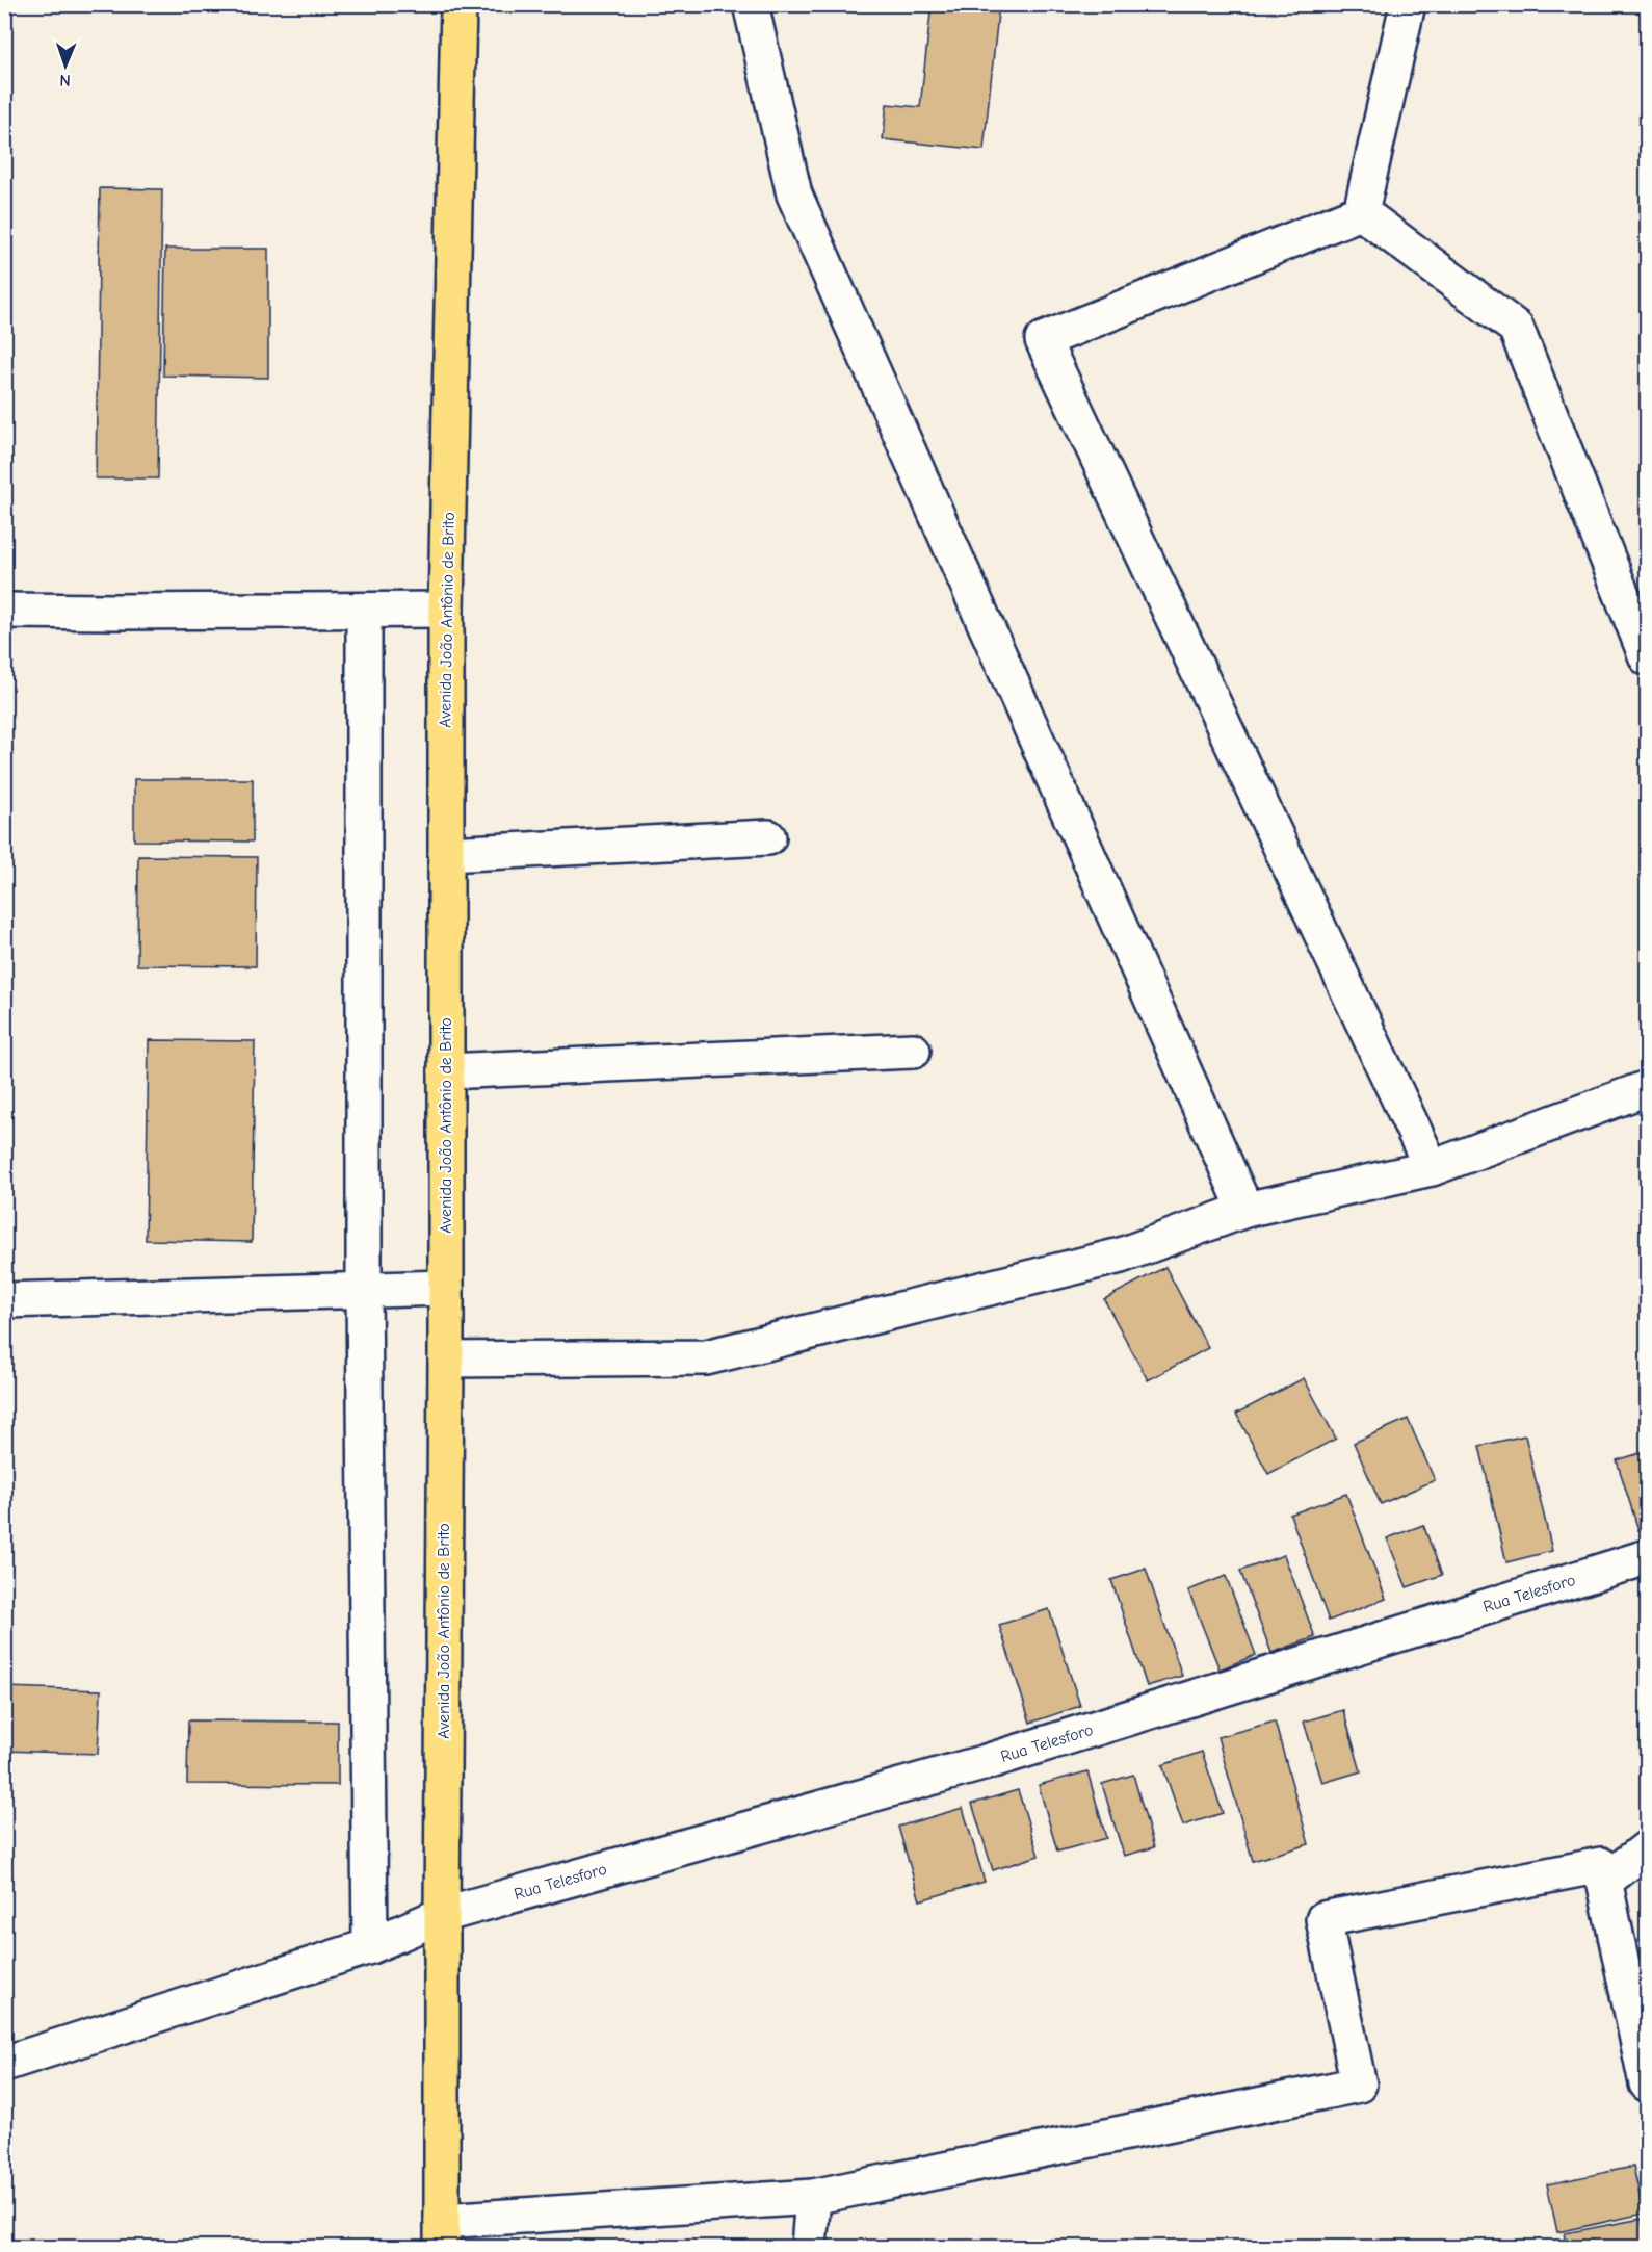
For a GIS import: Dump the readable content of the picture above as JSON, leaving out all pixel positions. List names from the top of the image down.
{
  "streets": {
    "main road": ["Avenida João Antônio de Brito"],
    "street": ["Rua Telesforo"]
  },
  "crossings": [
    ["Avenida João Antônio de Brito", "Rua Telesforo"]
  ],
  "north": "bottom"
}
